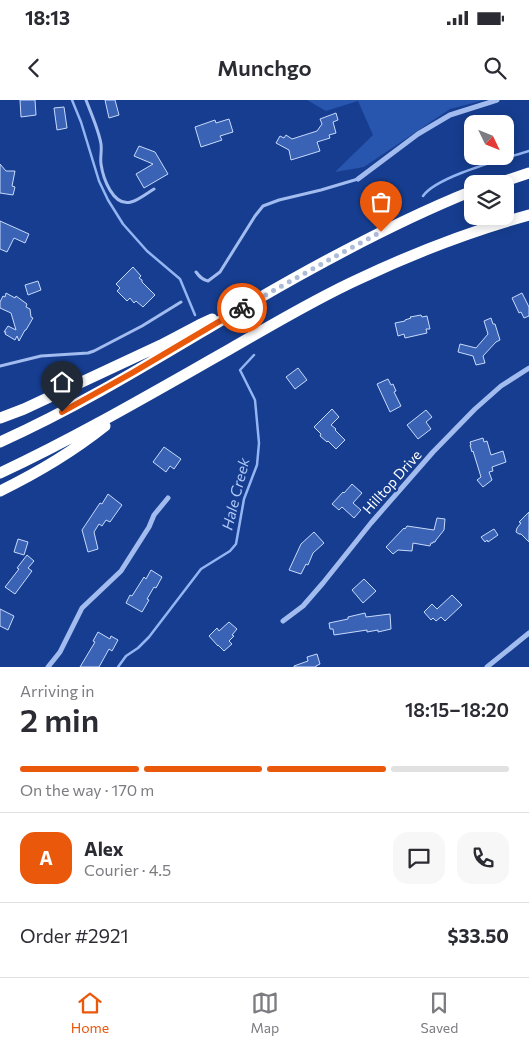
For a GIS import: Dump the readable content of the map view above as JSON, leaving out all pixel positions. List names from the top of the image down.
{
  "streets": {
    "street": ["Hilltop Drive"]
  },
  "water": ["Hale Creek"],
  "north": "bottom right",
  "page": {
    "status": "18:13",
    "header": "Munchgo",
    "heading": ["2 min", "Arriving in", "18:15–18:20"],
    "panel": [
      "Alex",
      "Courier · 4.5",
      "Order #2921",
      "$33.50"
    ],
    "bar": "On the way · 170 m",
    "round": "A",
    "tabs": ["Home", "Map", "Saved"]
  }
}
